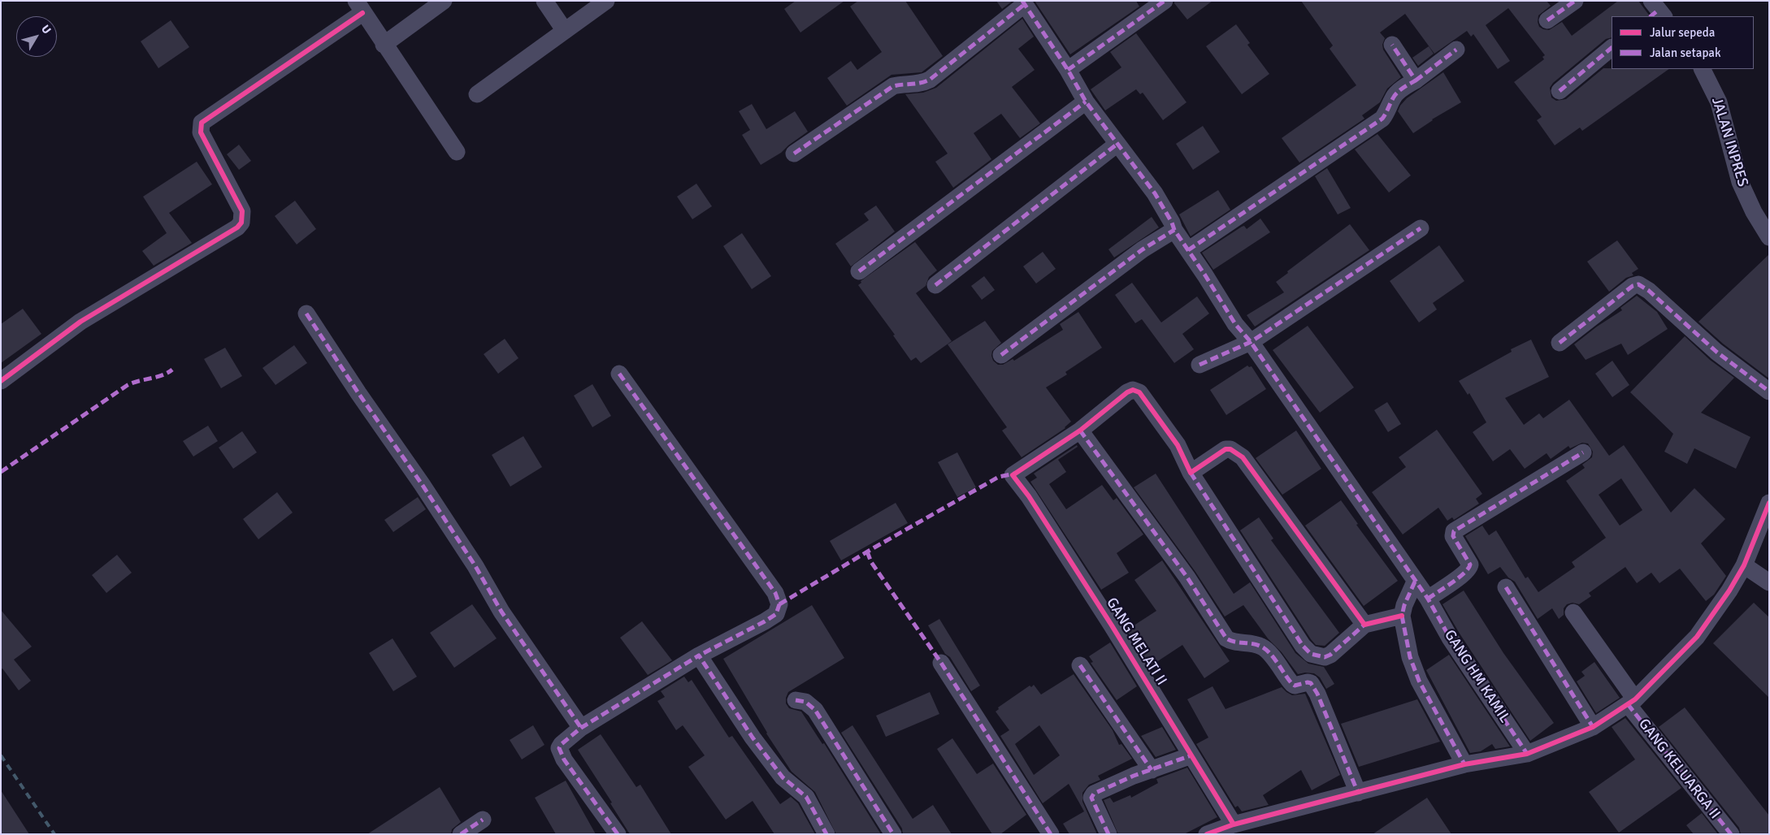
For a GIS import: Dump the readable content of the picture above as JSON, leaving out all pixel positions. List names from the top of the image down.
{
  "streets": {
    "street": [
      "JALAN INPRES",
      "GANG MELATI II",
      "GANG HM KAMIL",
      "GANG KELUARGA II"
    ]
  },
  "legend": ["Jalur sepeda", "Jalan setapak"],
  "north": "top right"
}
